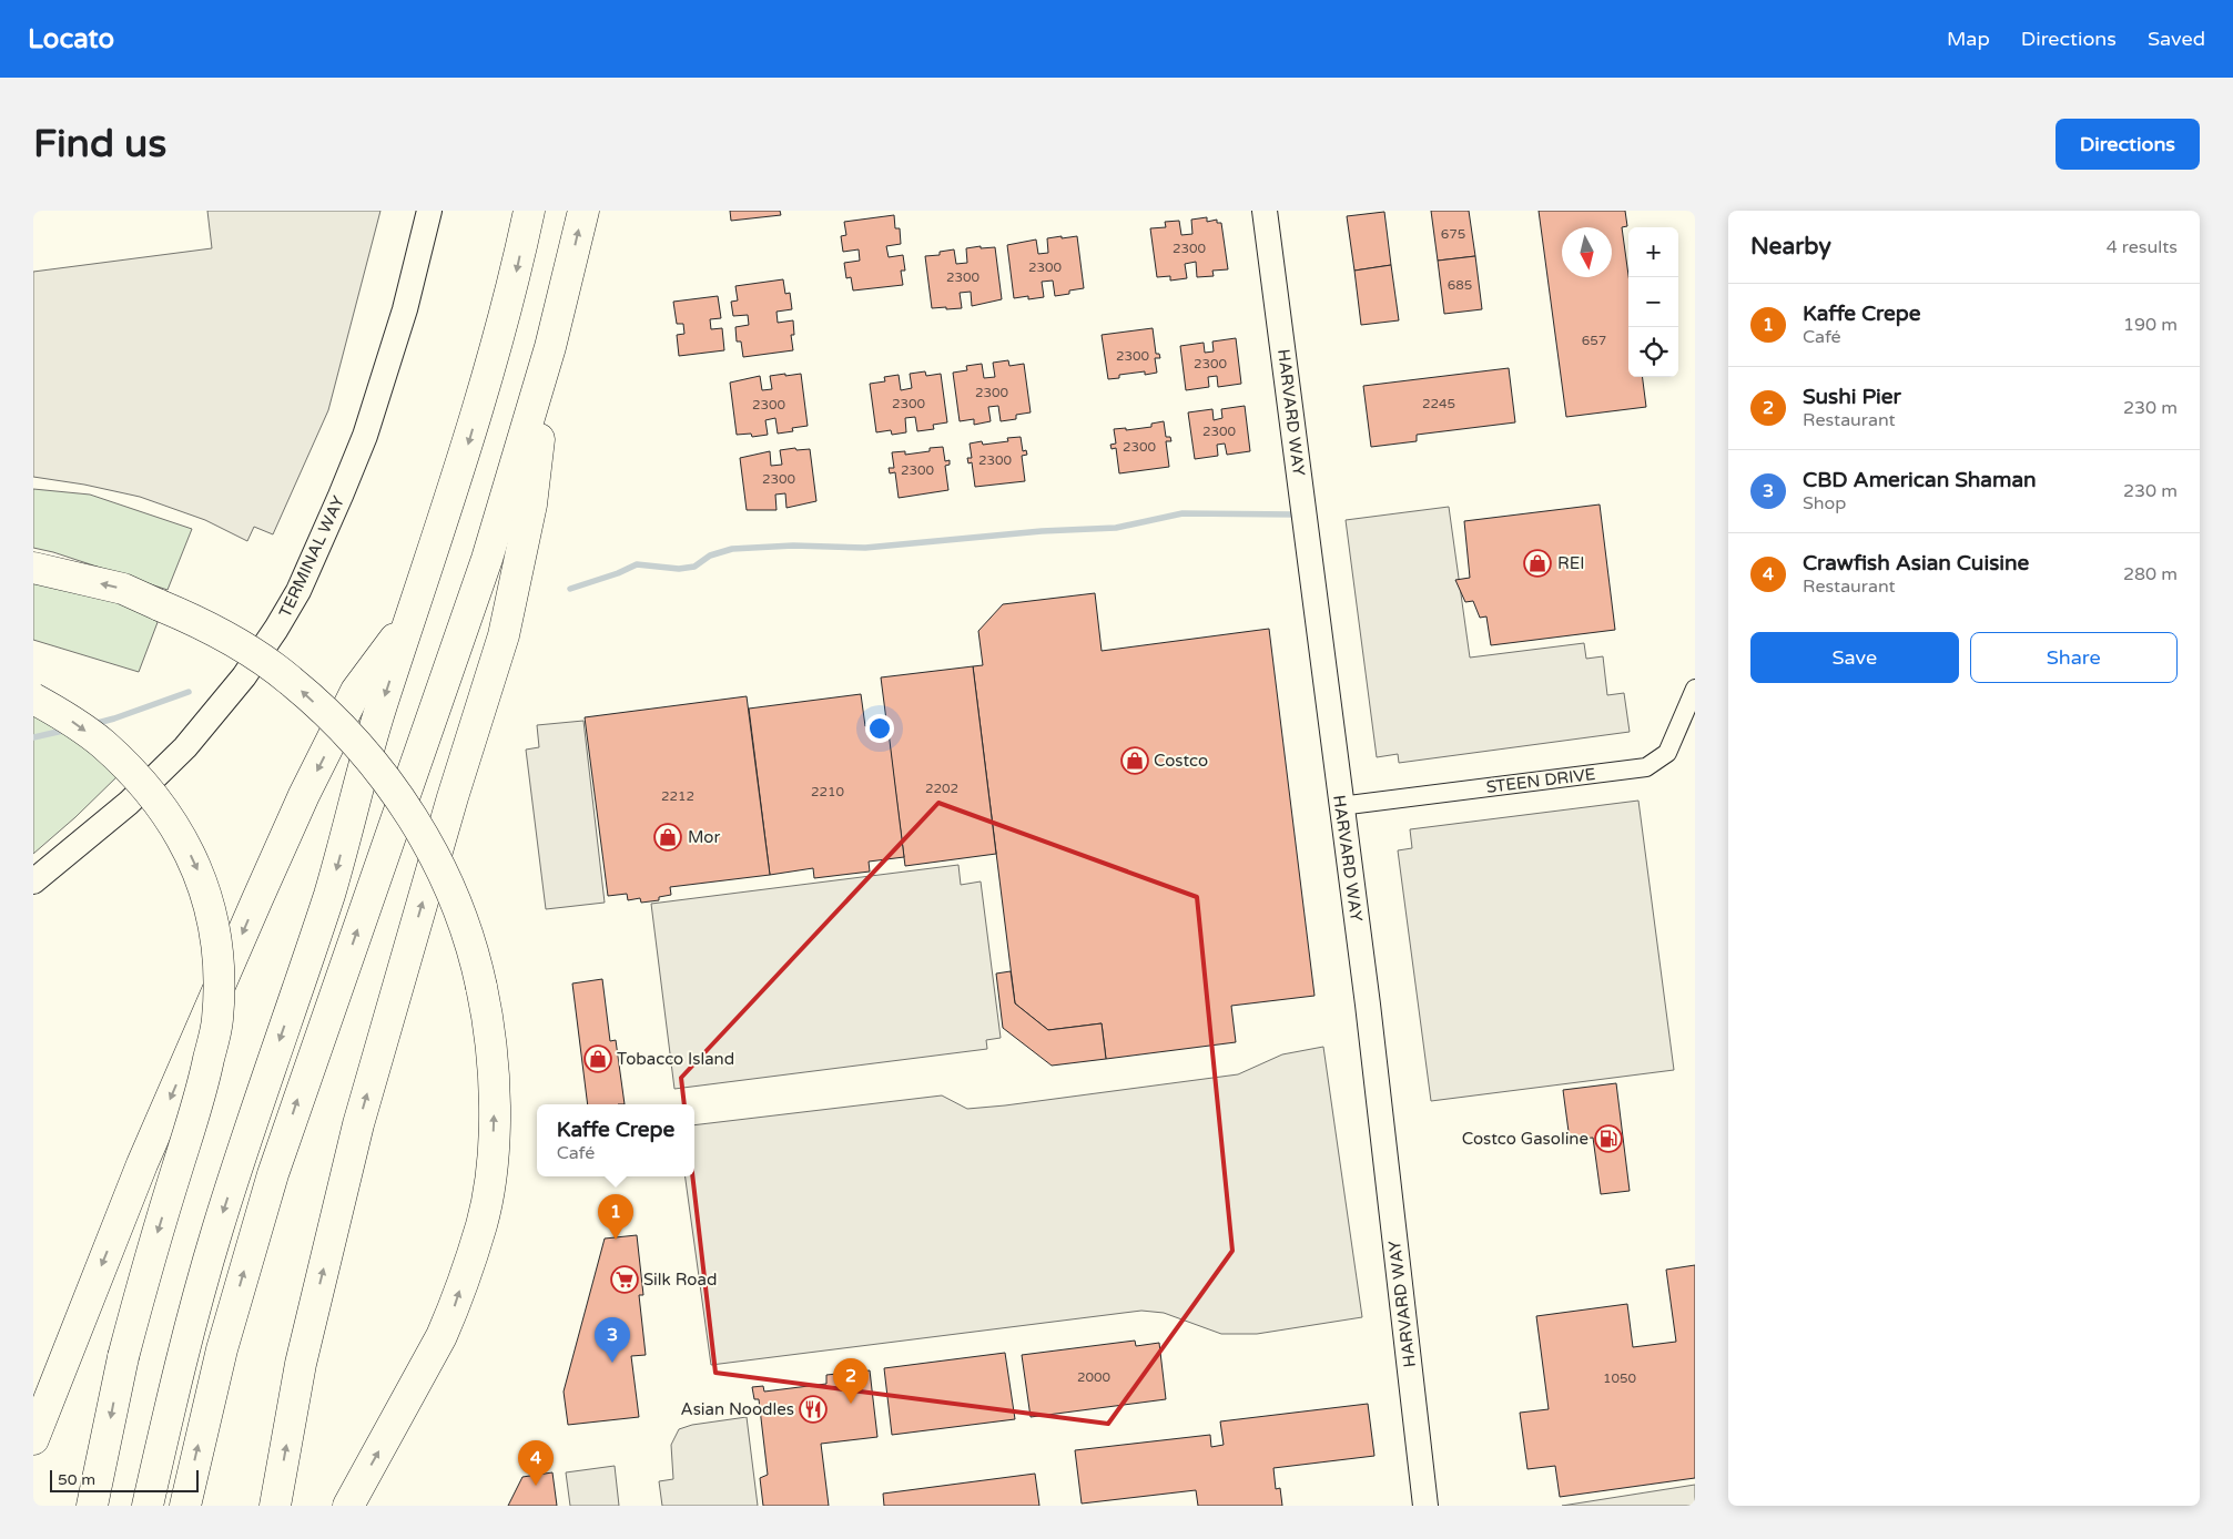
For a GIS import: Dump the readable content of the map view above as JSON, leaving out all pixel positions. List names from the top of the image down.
{
  "streets": {
    "street": ["HARVARD WAY", "TERMINAL WAY", "STEEN DRIVE"]
  },
  "crossings": [
    ["HARVARD WAY", "STEEN DRIVE"]
  ],
  "places": {
    "shop": [
      "REI",
      "Costco",
      "Mor",
      "Tobacco Island"
    ],
    "fuel station": ["Costco Gasoline"],
    "supermarket": ["Silk Road"],
    "restaurant": ["Asian Noodles"]
  },
  "house_numbers": [
    "675",
    "2300",
    "2300",
    "2300",
    "685",
    "657",
    "2300",
    "2300",
    "2300",
    "2300",
    "2245",
    "2300",
    "2300",
    "2300",
    "2300",
    "2300",
    "2300",
    "2202",
    "2210",
    "2212",
    "2000",
    "1050"
  ],
  "scale_bar": "50 m",
  "north": "bottom",
  "page": {
    "header": "Locato",
    "nav": ["Map", "Directions", "Saved"],
    "buttons": [
      "Directions",
      ["Save", "Share"]
    ],
    "title": "Find us",
    "heading": ["Nearby", "4 results"],
    "map_buttons": ["+", "−"],
    "list": [
      {
        "mark": "1",
        "name": "Kaffe Crepe",
        "note": "Café",
        "value": "190 m"
      },
      {
        "mark": "2",
        "name": "Sushi Pier",
        "note": "Restaurant",
        "value": "230 m"
      },
      {
        "mark": "3",
        "name": "CBD American Shaman",
        "note": "Shop",
        "value": "230 m"
      },
      {
        "mark": "4",
        "name": "Crawfish Asian Cuisine",
        "note": "Restaurant",
        "value": "280 m"
      }
    ],
    "popup": ["Kaffe Crepe", "Café"],
    "pins": [
      "1",
      "3",
      "2",
      "4"
    ],
    "scale": "50 m"
  }
}
